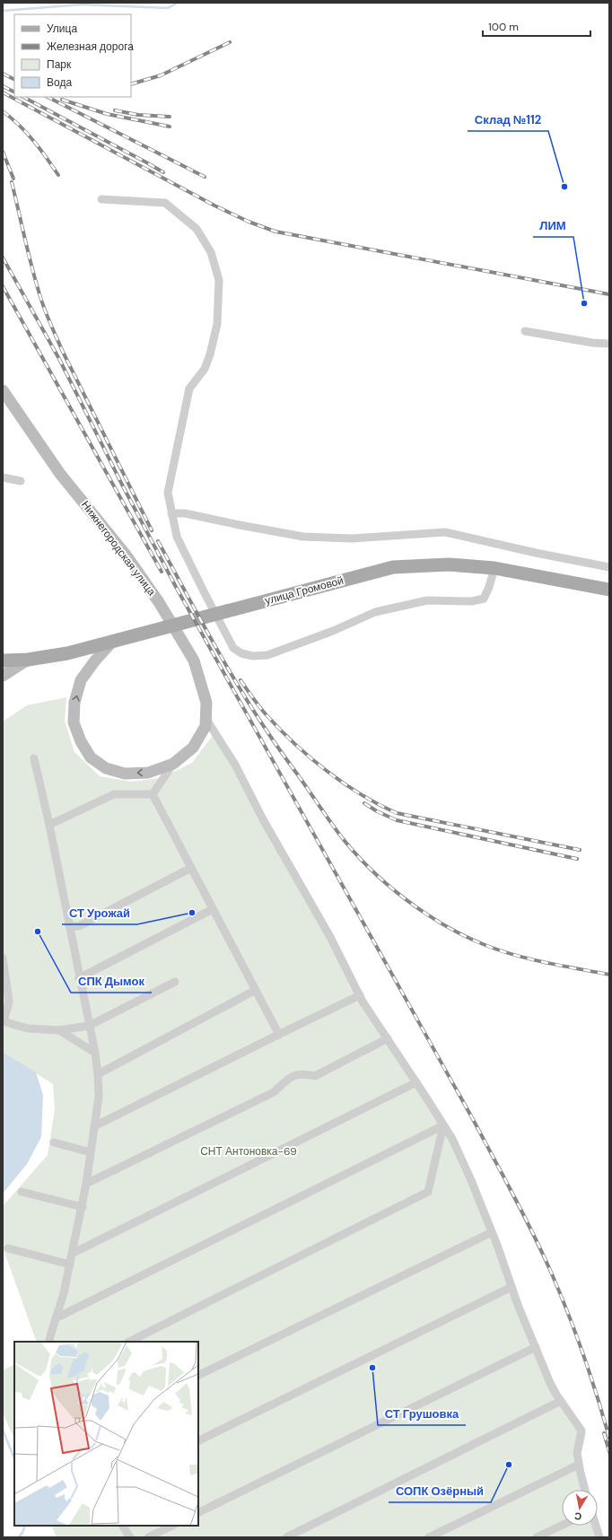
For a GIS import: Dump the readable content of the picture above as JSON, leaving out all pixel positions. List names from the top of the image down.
{
  "streets": {
    "main road": ["Нижнегородская улица", "улица Громовой"]
  },
  "crossings": [
    ["Нижнегородская улица", "улица Громовой"]
  ],
  "parks": ["СНТ Антоновка-69"],
  "places": [
    "Склад №112",
    "ЛИМ",
    "СТ Урожай",
    "СПК Дымок",
    "СТ Грушовка",
    "СОПК Озёрный"
  ],
  "legend": [
    "Улица",
    "Железная дорога",
    "Парк",
    "Вода"
  ],
  "scale_bar": "100 m",
  "north": "bottom"
}
